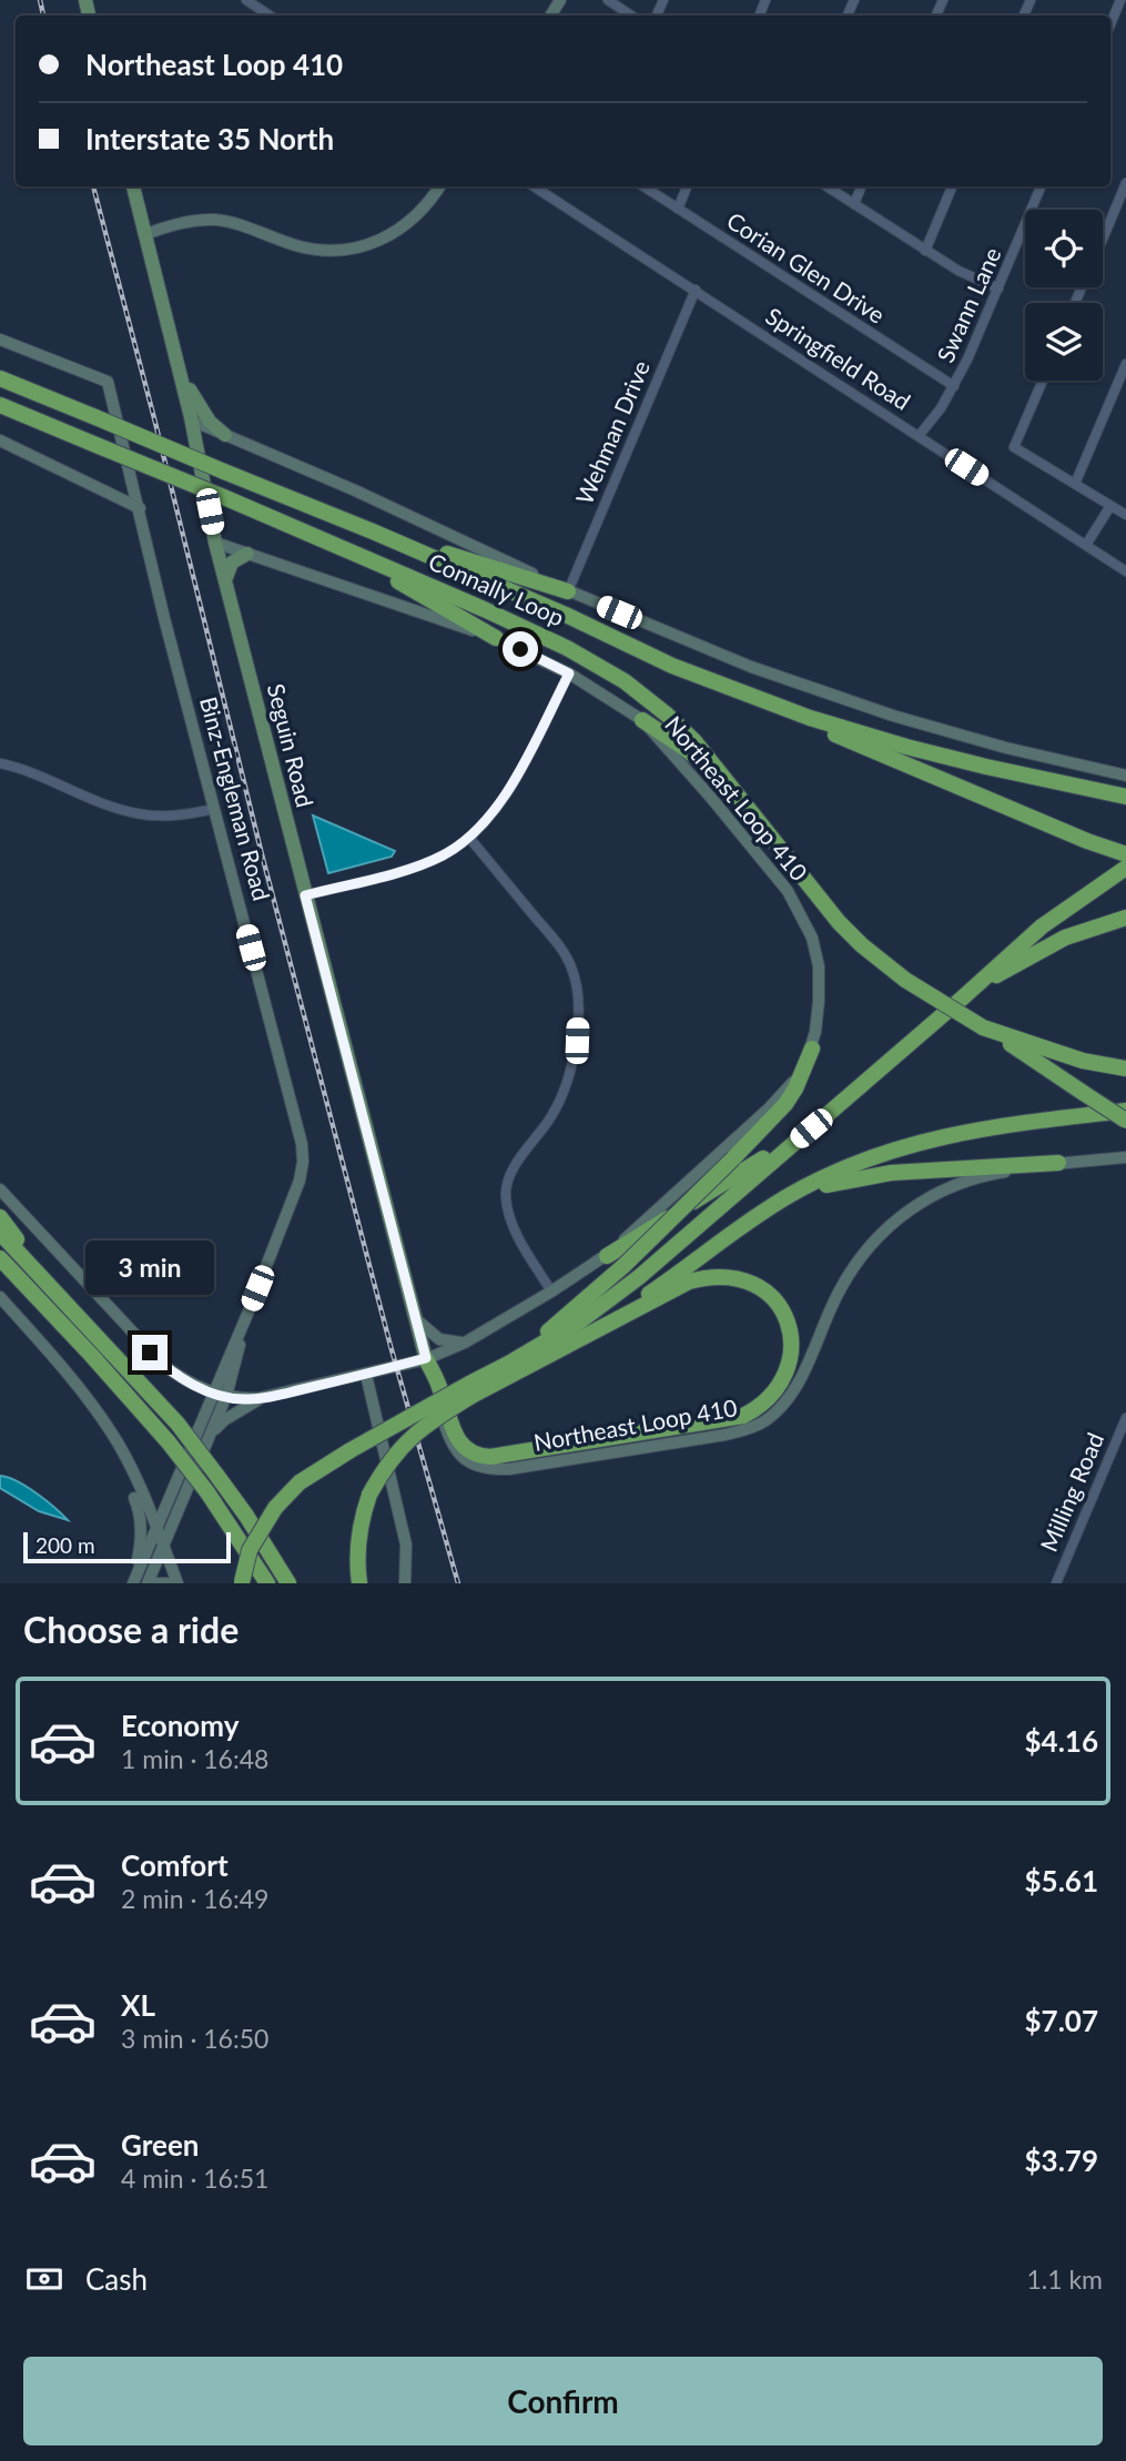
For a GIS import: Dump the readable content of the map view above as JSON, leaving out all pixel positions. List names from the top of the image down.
{
  "streets": {
    "highway": ["Connally Loop"],
    "main road": ["Seguin Road", "Binz-Engleman Road", "Northeast Loop 410"],
    "street": [
      "Corian Glen Drive",
      "Swann Lane",
      "Springfield Road",
      "Wehman Drive",
      "Milling Road"
    ]
  },
  "crossings": [
    ["Corian Glen Drive", "Swann Lane"],
    ["Swann Lane", "Springfield Road"],
    ["Springfield Road", "Wehman Drive"],
    ["Seguin Road", "Northeast Loop 410"],
    ["Binz-Engleman Road", "Northeast Loop 410"]
  ],
  "scale_bar": "200 m",
  "page": {
    "banner": ["Northeast Loop 410", "Interstate 35 North"],
    "bubble": "3 min",
    "scale": "200 m",
    "heading": "Choose a ride",
    "list": [
      {
        "name": "Economy",
        "note": "1 min · 16:48",
        "value": "$4.16"
      },
      {
        "name": "Comfort",
        "note": "2 min · 16:49",
        "value": "$5.61"
      },
      {
        "name": "XL",
        "note": "3 min · 16:50",
        "value": "$7.07"
      },
      {
        "name": "Green",
        "note": "4 min · 16:51",
        "value": "$3.79"
      }
    ],
    "pay": ["Cash", "1.1 km"],
    "buttons": "Confirm"
  }
}
